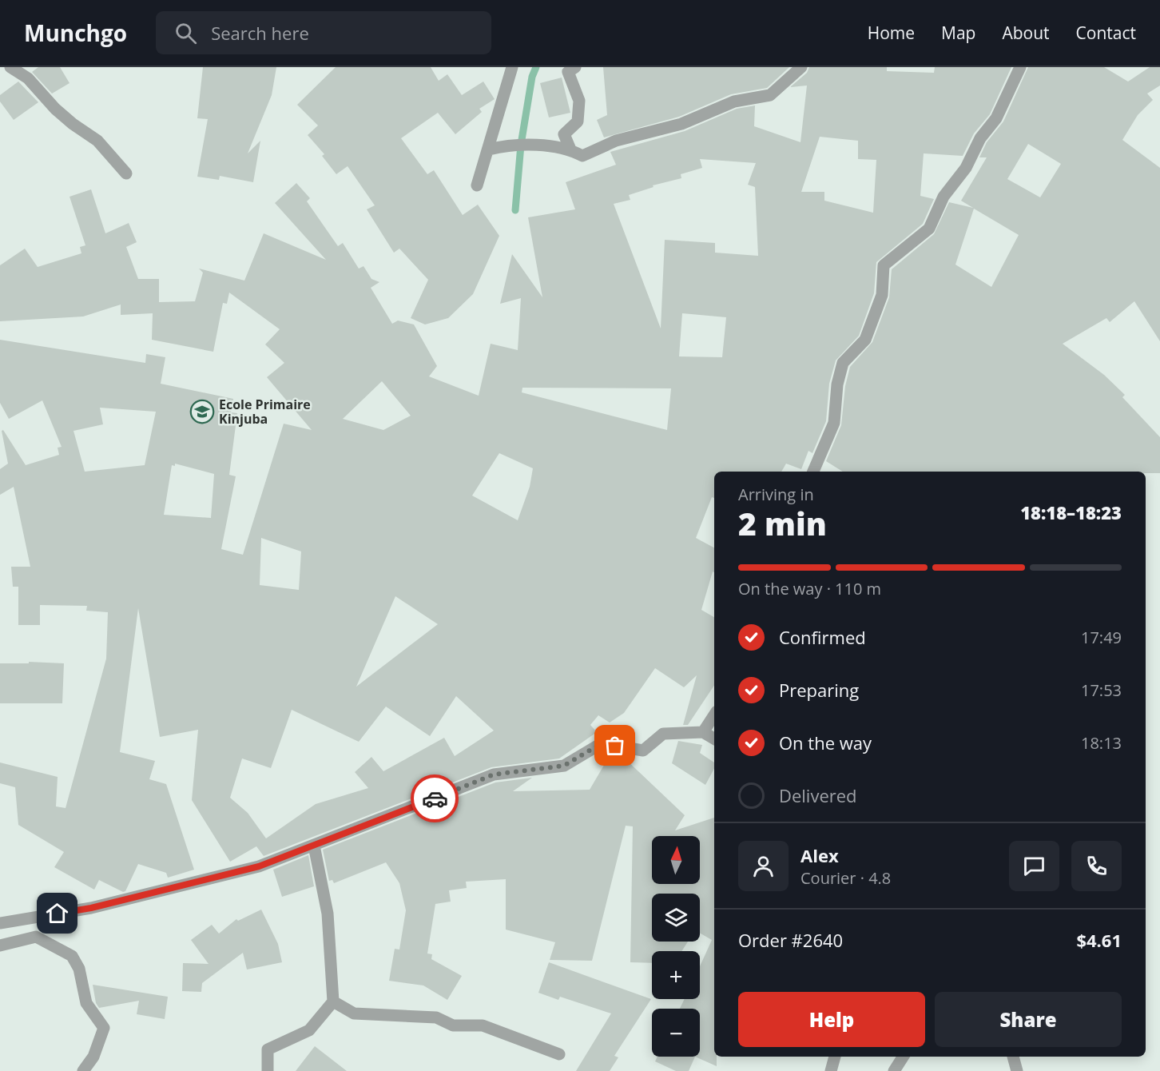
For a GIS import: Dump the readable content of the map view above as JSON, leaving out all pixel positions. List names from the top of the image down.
{
  "places": {
    "school or university": ["Ecole Primaire Kinjuba"]
  },
  "north": "top",
  "page": {
    "header": "Munchgo",
    "search": "Search here",
    "nav": [
      "Home",
      "Map",
      "About",
      "Contact"
    ],
    "heading": ["2 min", "Arriving in", "18:18–18:23"],
    "panel": [
      "Alex",
      "Courier · 4.8",
      "Order #2640",
      "$4.61"
    ],
    "bar": "On the way · 110 m",
    "list": [
      ["Confirmed", "17:49"],
      ["Preparing", "17:53"],
      ["On the way", "18:13"],
      "Delivered"
    ],
    "map_buttons": ["+", "−"],
    "buttons": ["Help", "Share"]
  }
}
